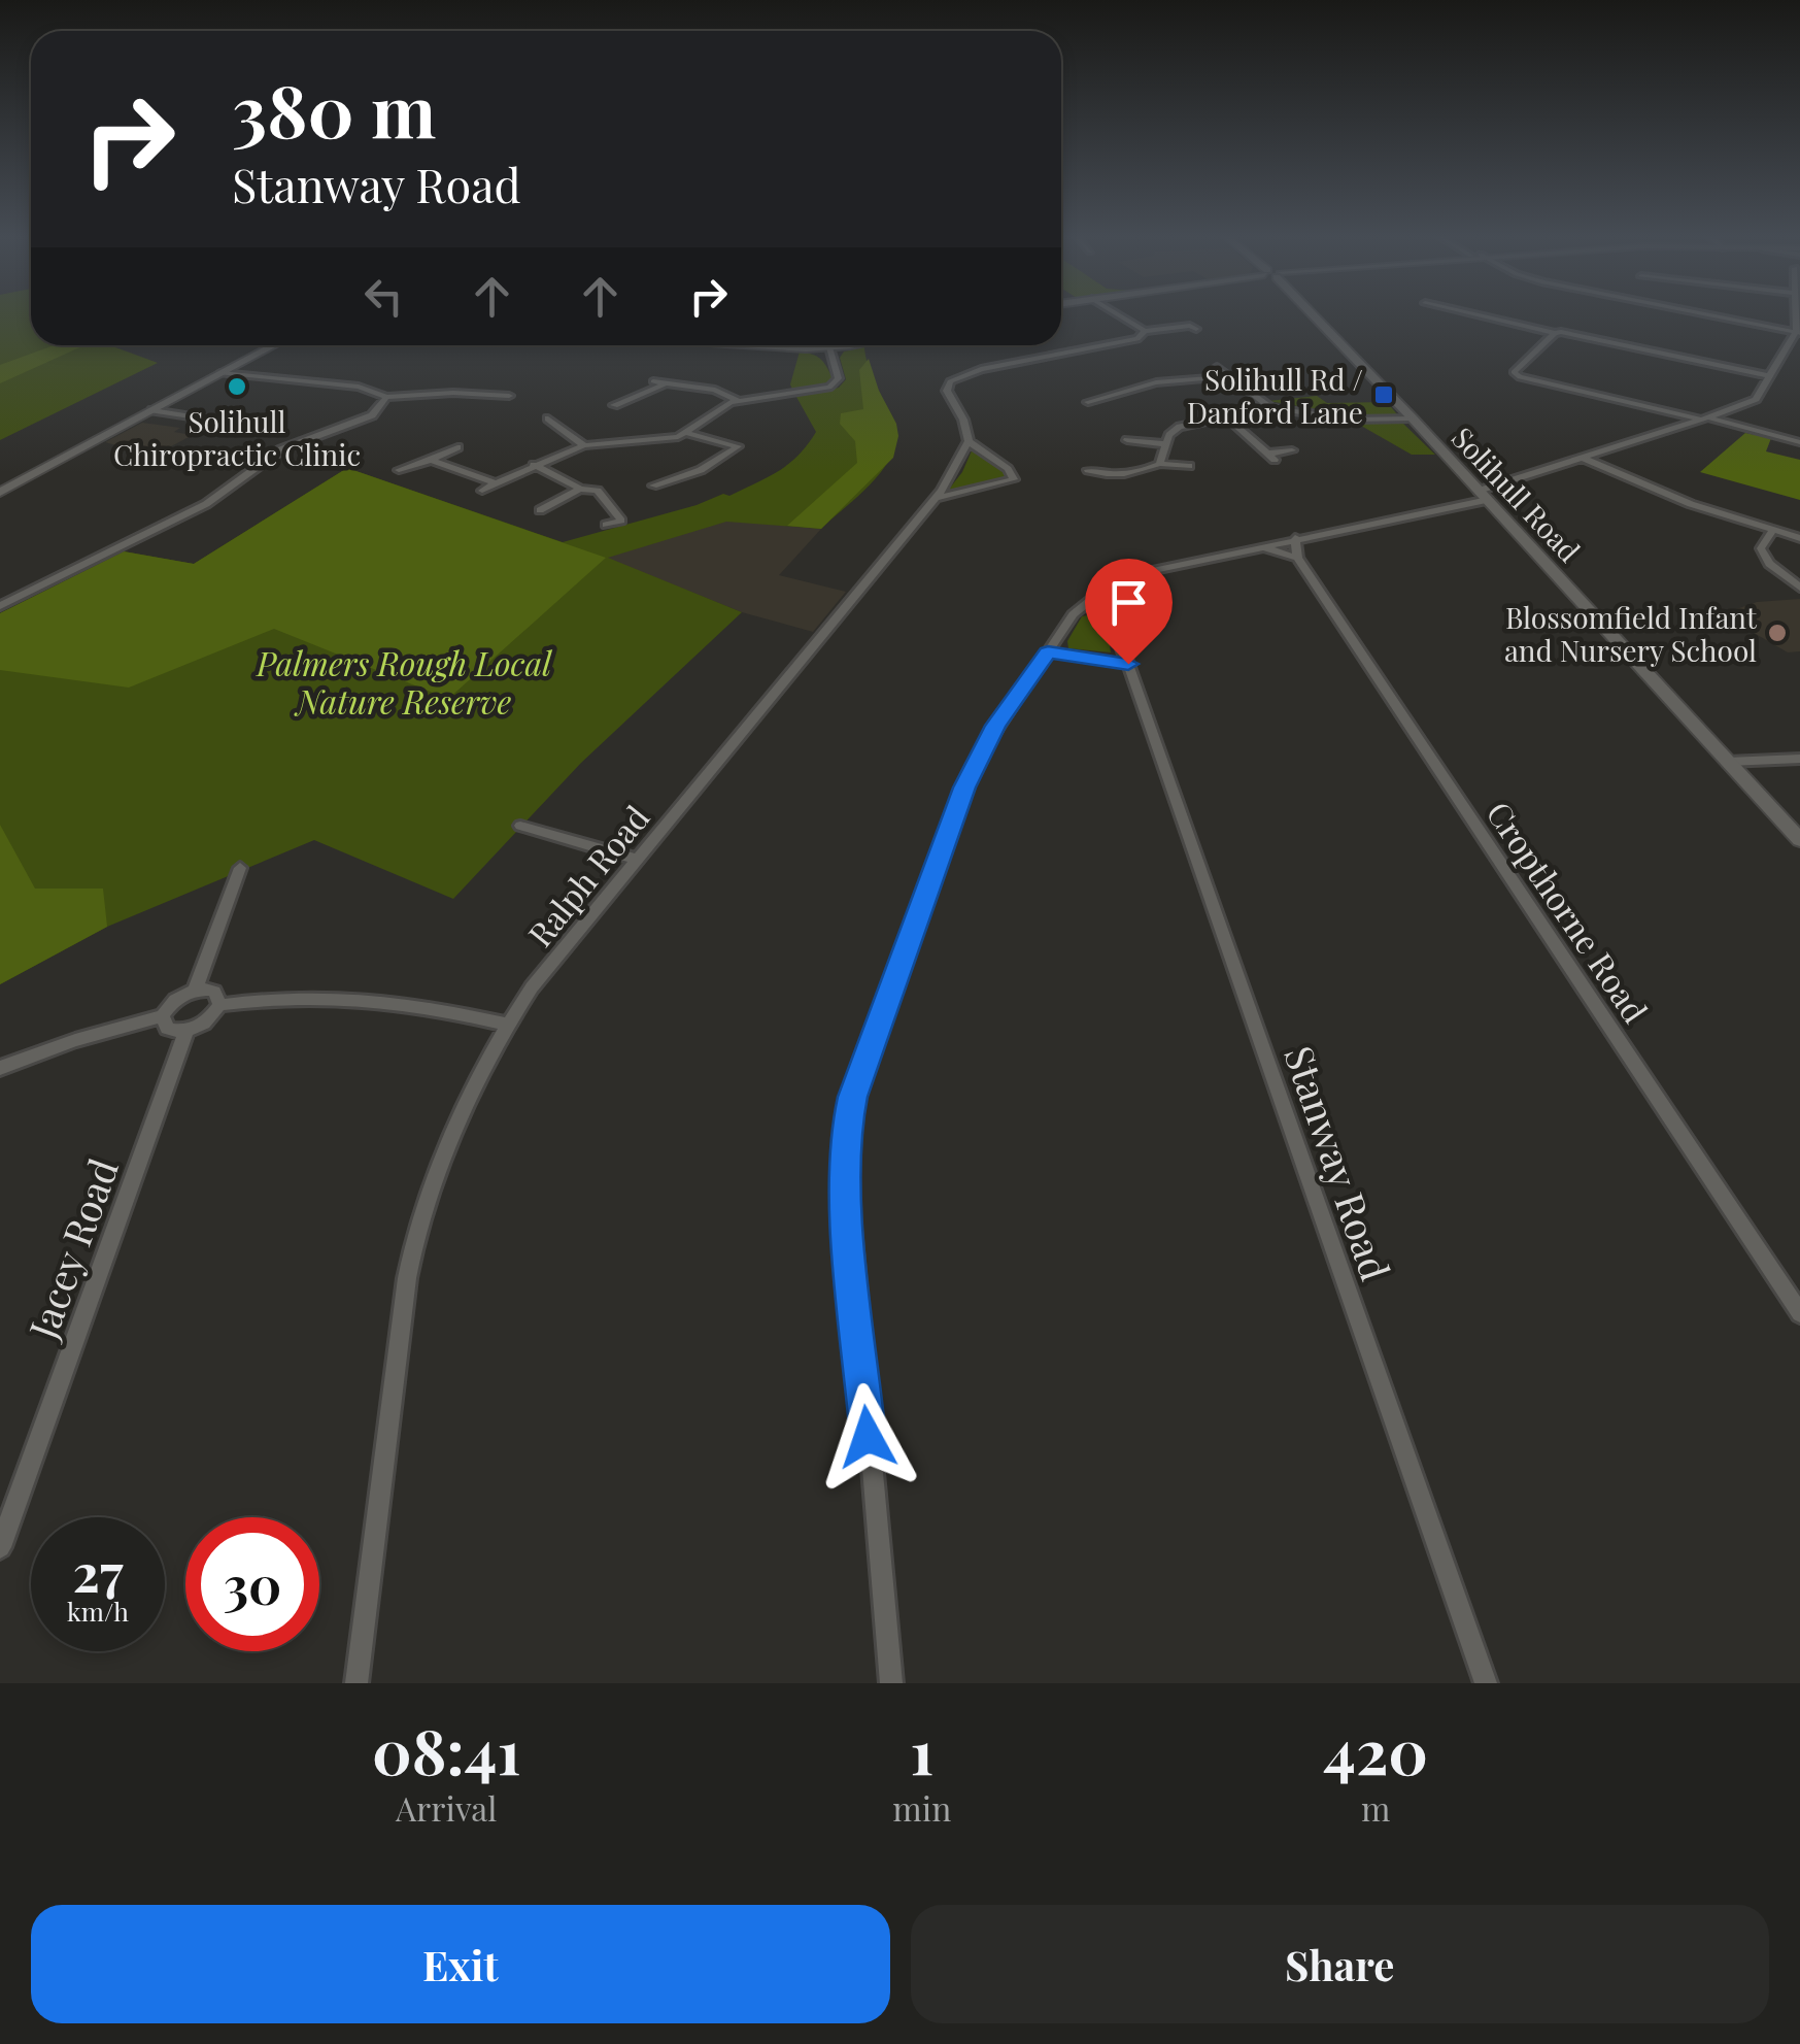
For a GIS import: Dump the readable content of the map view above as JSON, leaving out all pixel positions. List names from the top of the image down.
{
  "streets": {
    "street": [
      "Solihull Road",
      "Ralph Road",
      "Cropthorne Road",
      "Stanway Road",
      "Jacey Road"
    ]
  },
  "parks": ["Palmers Rough Local Nature Reserve"],
  "places": {
    "other": ["Solihull Chiropractic Clinic", "Blossomfield Infant and Nursery School"],
    "transit": ["Solihull Rd / Danford Lane"]
  },
  "page": {
    "turn": ["380 m", "Stanway Road"],
    "speed": "27 km/h",
    "limit": "30",
    "eta": [
      "08:41",
      "Arrival",
      "1",
      "min",
      "420",
      "m"
    ],
    "buttons": ["Exit", "Share"]
  }
}
